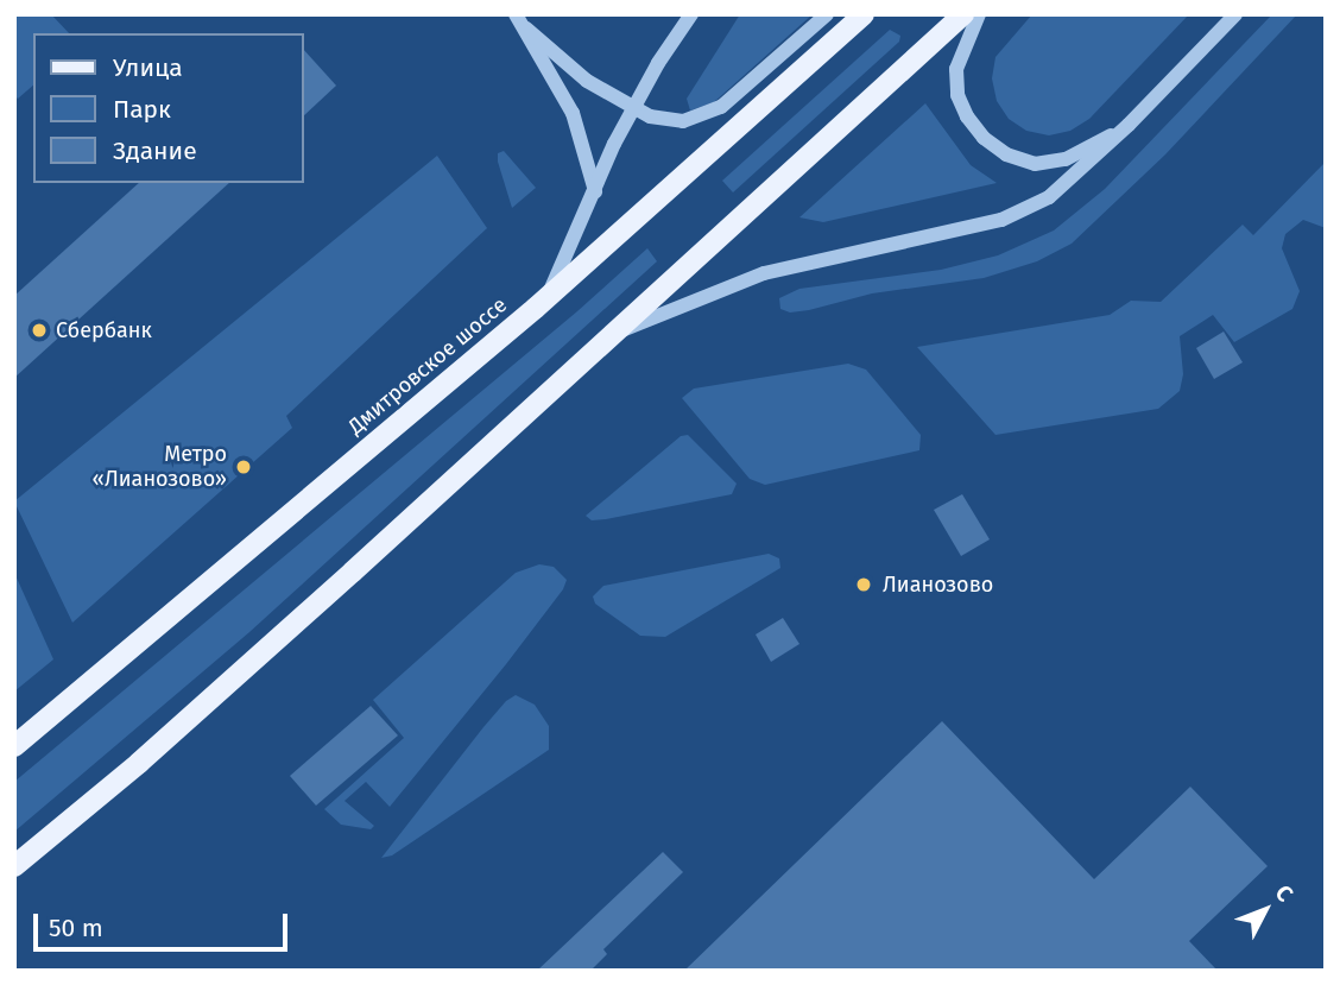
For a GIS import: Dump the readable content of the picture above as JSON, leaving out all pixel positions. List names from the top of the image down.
{
  "streets": {
    "main road": ["Дмитровское шоссе"]
  },
  "places": ["Сбербанк", "Метро «Лианозово»", "Лианозово"],
  "legend": ["Улица", "Парк", "Здание"],
  "scale_bar": "50 m",
  "north": "top right"
}
